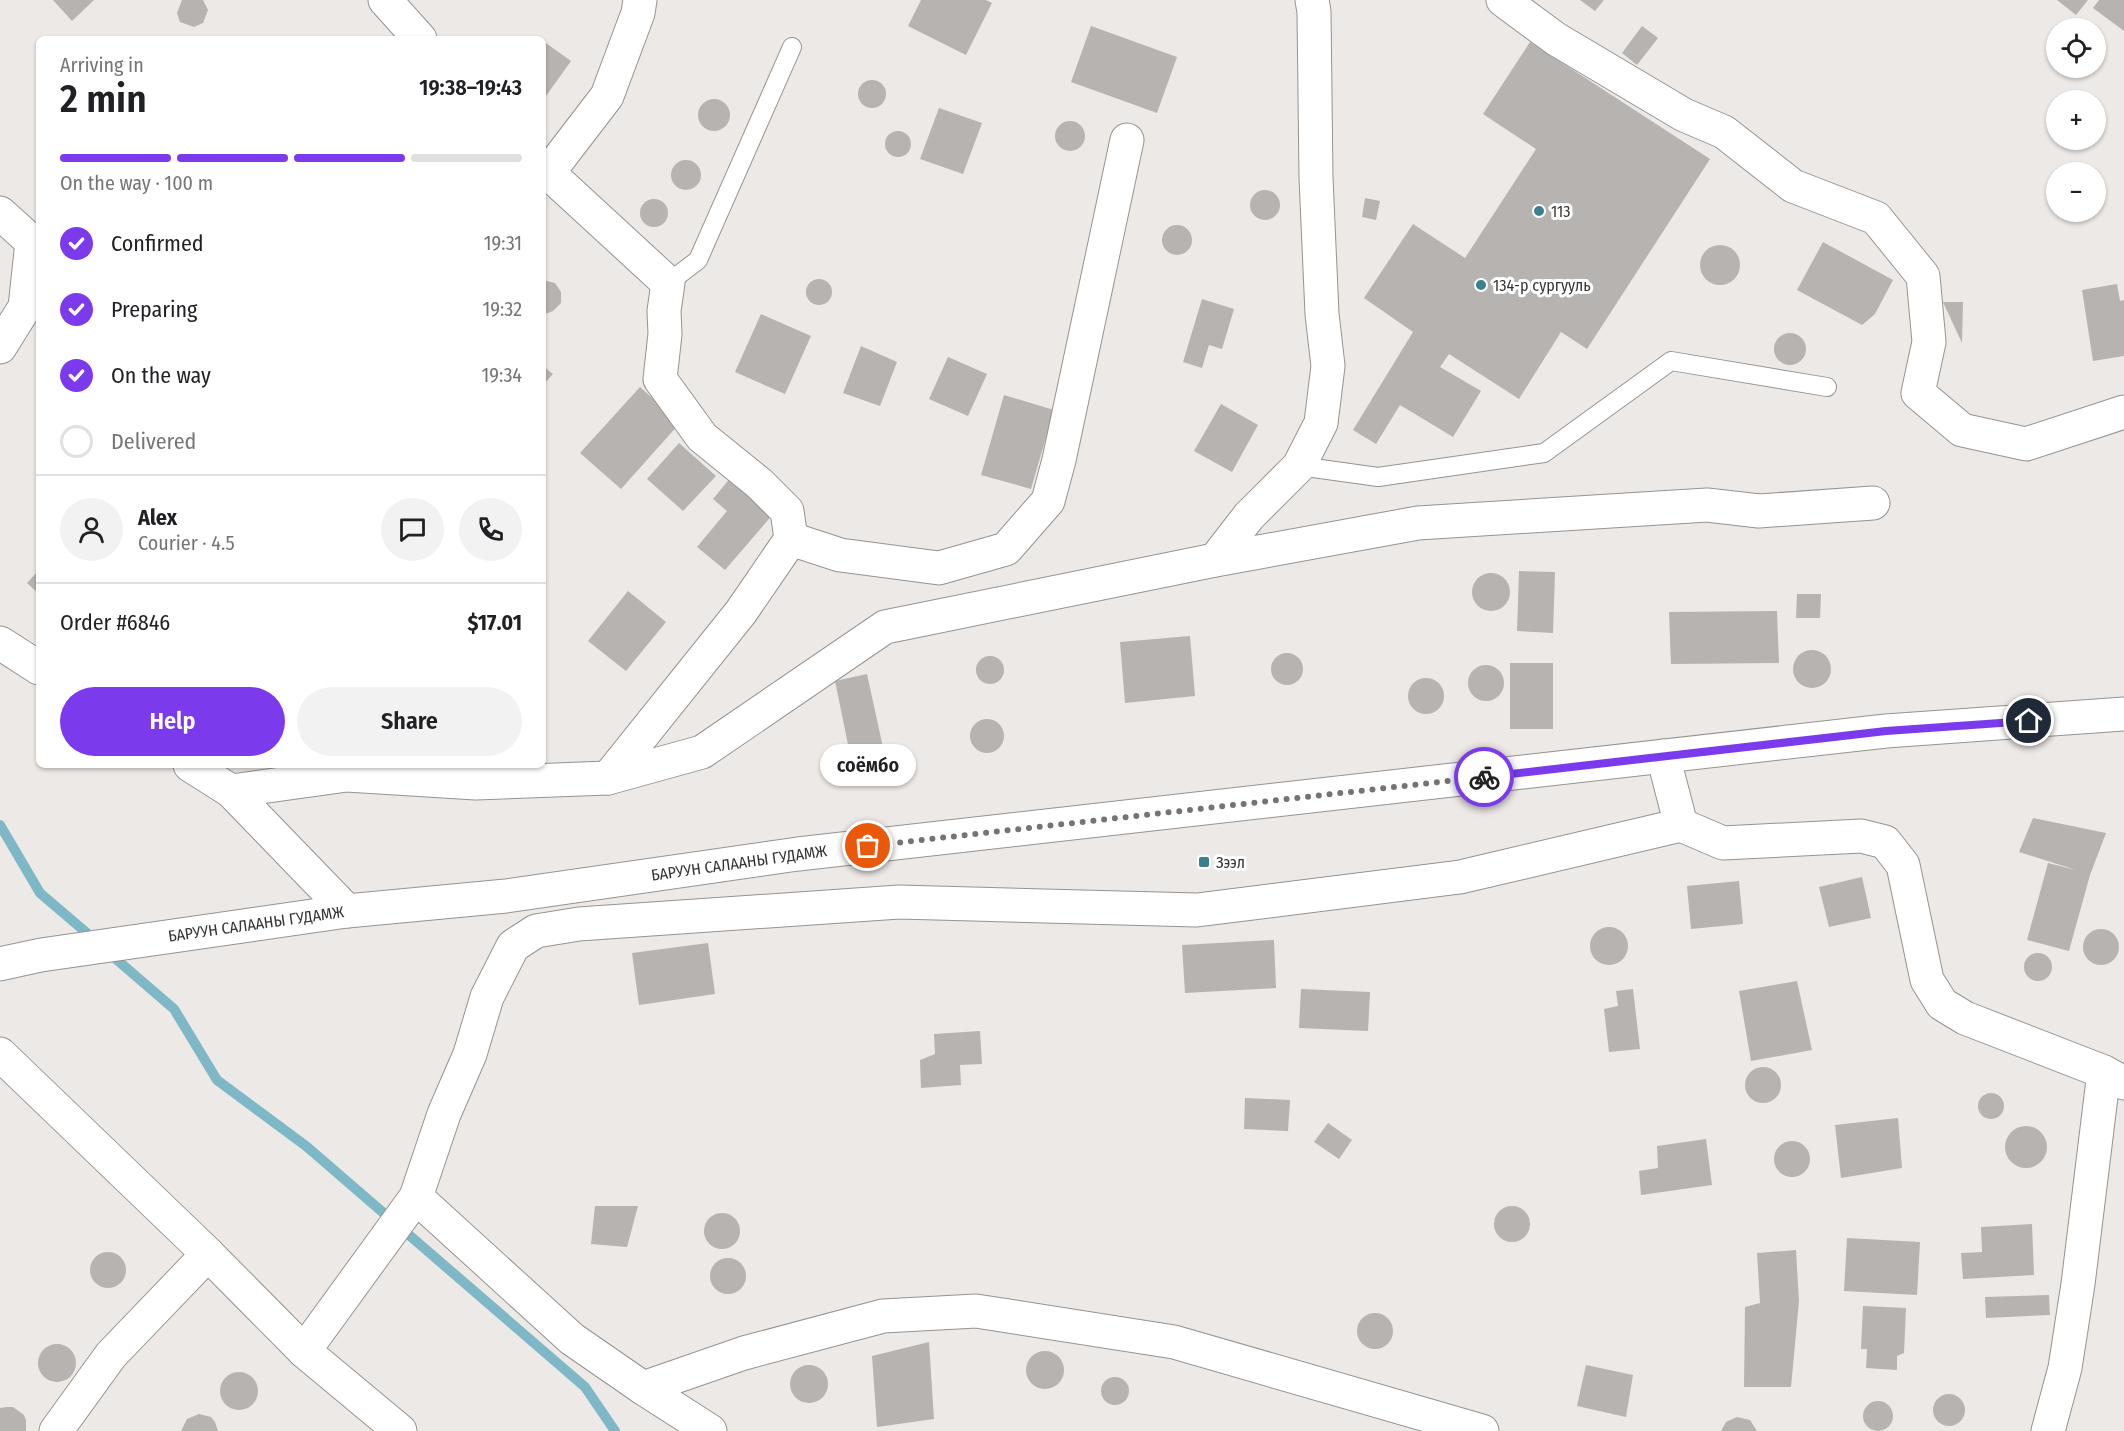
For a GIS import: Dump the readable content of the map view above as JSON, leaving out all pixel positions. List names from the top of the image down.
{
  "streets": {
    "street": ["БАРУУН САЛААНЫ ГУДАМЖ"]
  },
  "places": {
    "other": ["113", "134-р сургууль", "соёмбо"],
    "transit": ["Зээл"]
  },
  "page": {
    "map_buttons": ["+", "−"],
    "heading": ["2 min", "Arriving in", "19:38–19:43"],
    "panel": [
      "Alex",
      "Courier · 4.5",
      "Order #6846",
      "$17.01"
    ],
    "bar": "On the way · 100 m",
    "list": [
      ["Confirmed", "19:31"],
      ["Preparing", "19:32"],
      ["On the way", "19:34"],
      "Delivered"
    ],
    "buttons": ["Help", "Share"],
    "bubble": "соёмбо"
  }
}
